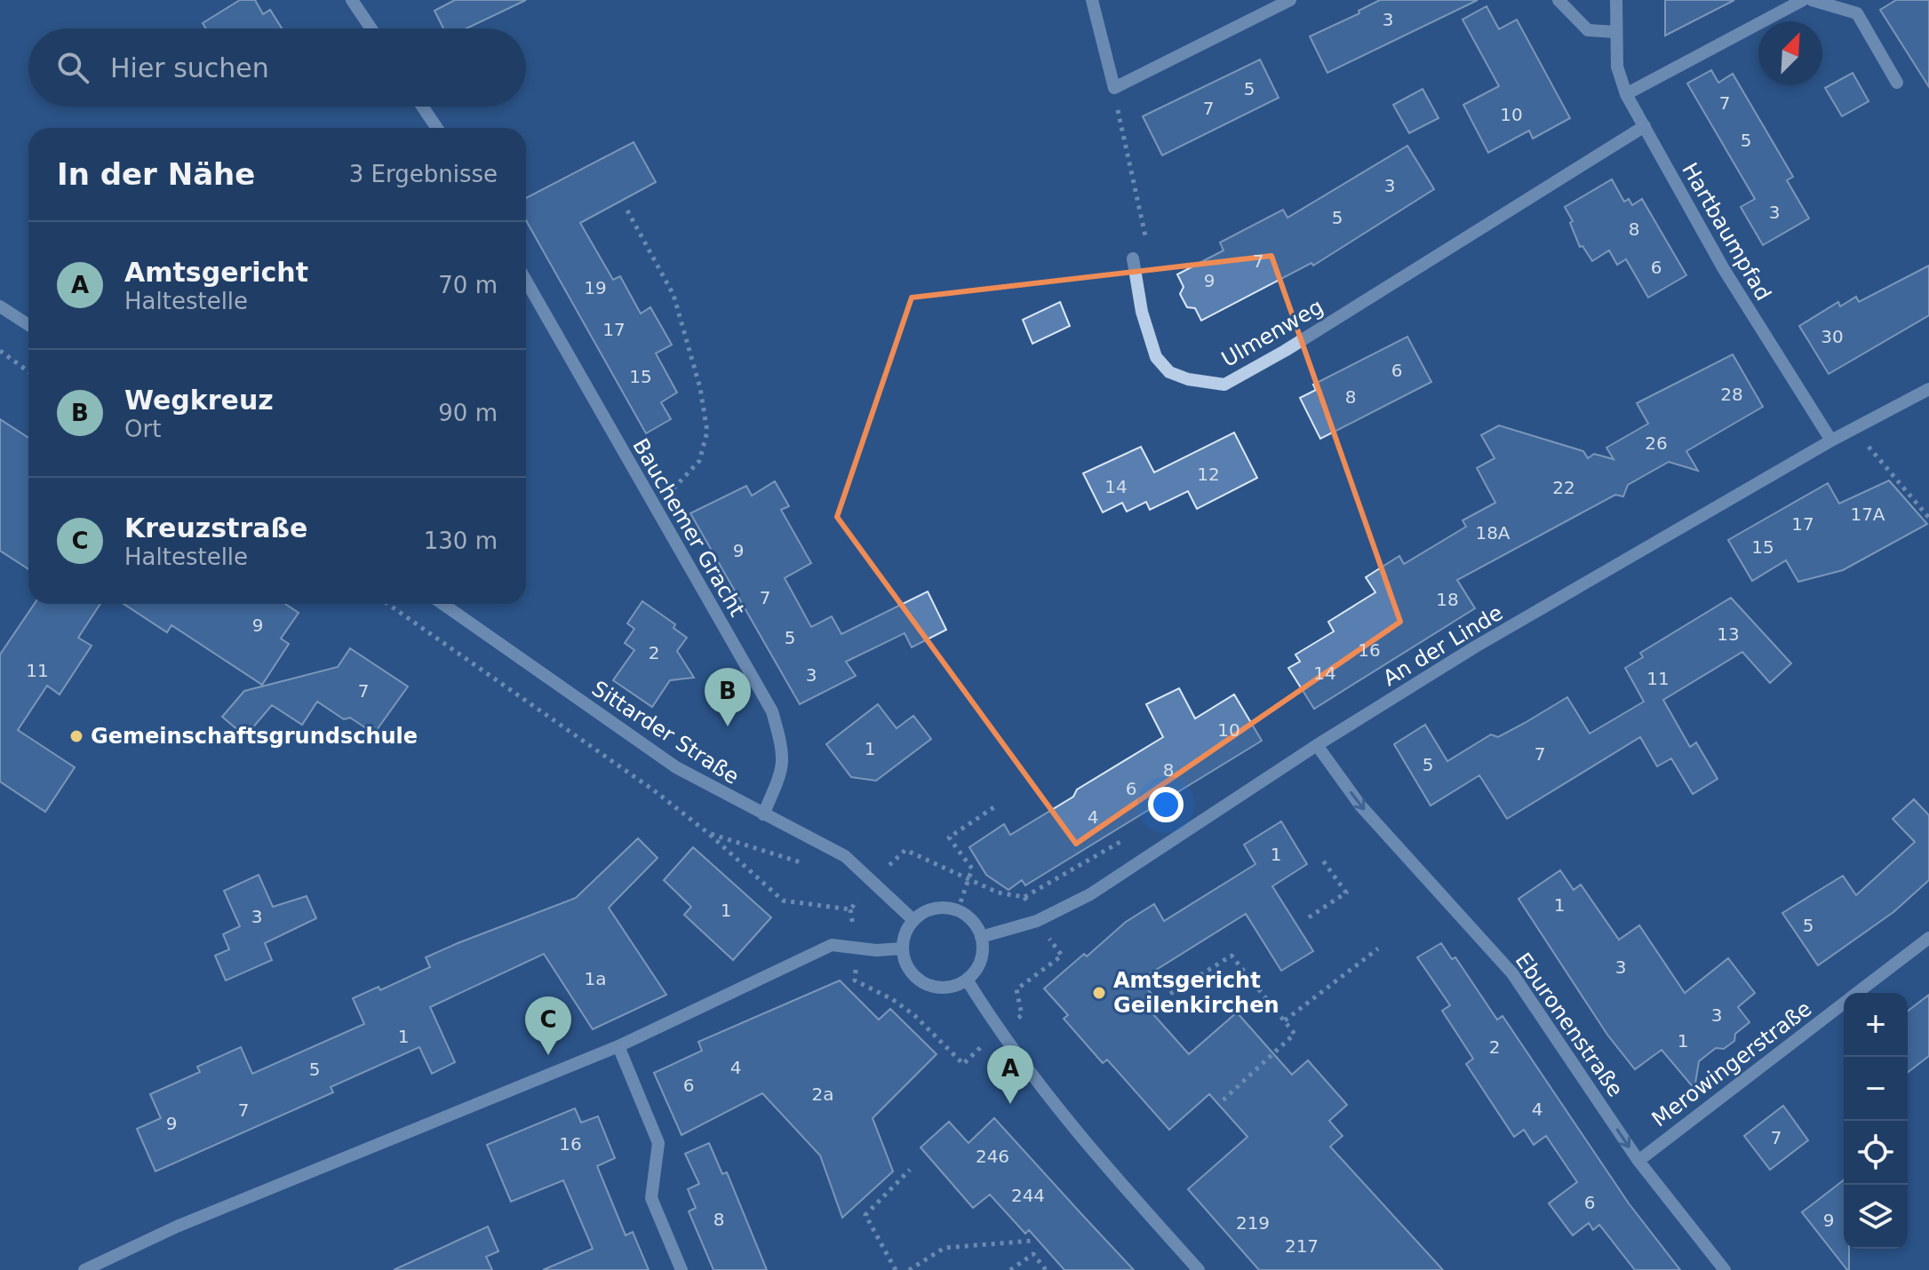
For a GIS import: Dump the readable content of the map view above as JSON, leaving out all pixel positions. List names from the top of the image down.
{
  "streets": {
    "street": [
      "Hartbaumpfad",
      "Ulmenweg",
      "Bauchemer Gracht",
      "An der Linde",
      "Sittarder Straße",
      "Eburonenstraße",
      "Merowingerstraße"
    ]
  },
  "crossings": [
    ["Hartbaumpfad", "Ulmenweg"],
    ["Hartbaumpfad", "An der Linde"],
    ["Bauchemer Gracht", "Sittarder Straße"],
    ["An der Linde", "Sittarder Straße"],
    ["An der Linde", "Eburonenstraße"],
    ["Eburonenstraße", "Merowingerstraße"]
  ],
  "one_way": ["Eburonenstraße"],
  "places": ["Gemeinschaftsgrundschule", "Amtsgericht Geilenkirchen"],
  "house_numbers": [
    "3",
    "5",
    "7",
    "7",
    "10",
    "5",
    "3",
    "3",
    "5",
    "8",
    "7",
    "6",
    "9",
    "19",
    "17",
    "30",
    "6",
    "15",
    "28",
    "8",
    "26",
    "12",
    "14",
    "22",
    "17A",
    "17",
    "18A",
    "15",
    "9",
    "7",
    "18",
    "9",
    "13",
    "5",
    "16",
    "2",
    "11",
    "14",
    "3",
    "11",
    "7",
    "10",
    "1",
    "7",
    "5",
    "8",
    "6",
    "4",
    "1",
    "1",
    "1",
    "3",
    "5",
    "3",
    "1a",
    "3",
    "1",
    "1",
    "2",
    "4",
    "5",
    "6",
    "2a",
    "4",
    "7",
    "9",
    "7",
    "16",
    "246",
    "244",
    "6",
    "8",
    "9",
    "219",
    "217"
  ],
  "north": "top right",
  "page": {
    "search": "Hier suchen",
    "heading": ["In der Nähe", "3 Ergebnisse"],
    "list": [
      {
        "mark": "A",
        "name": "Amtsgericht",
        "note": "Haltestelle",
        "value": "70 m"
      },
      {
        "mark": "B",
        "name": "Wegkreuz",
        "note": "Ort",
        "value": "90 m"
      },
      {
        "mark": "C",
        "name": "Kreuzstraße",
        "note": "Haltestelle",
        "value": "130 m"
      }
    ],
    "pins": ["B", "C", "A"],
    "map_buttons": ["+", "−"]
  }
}
